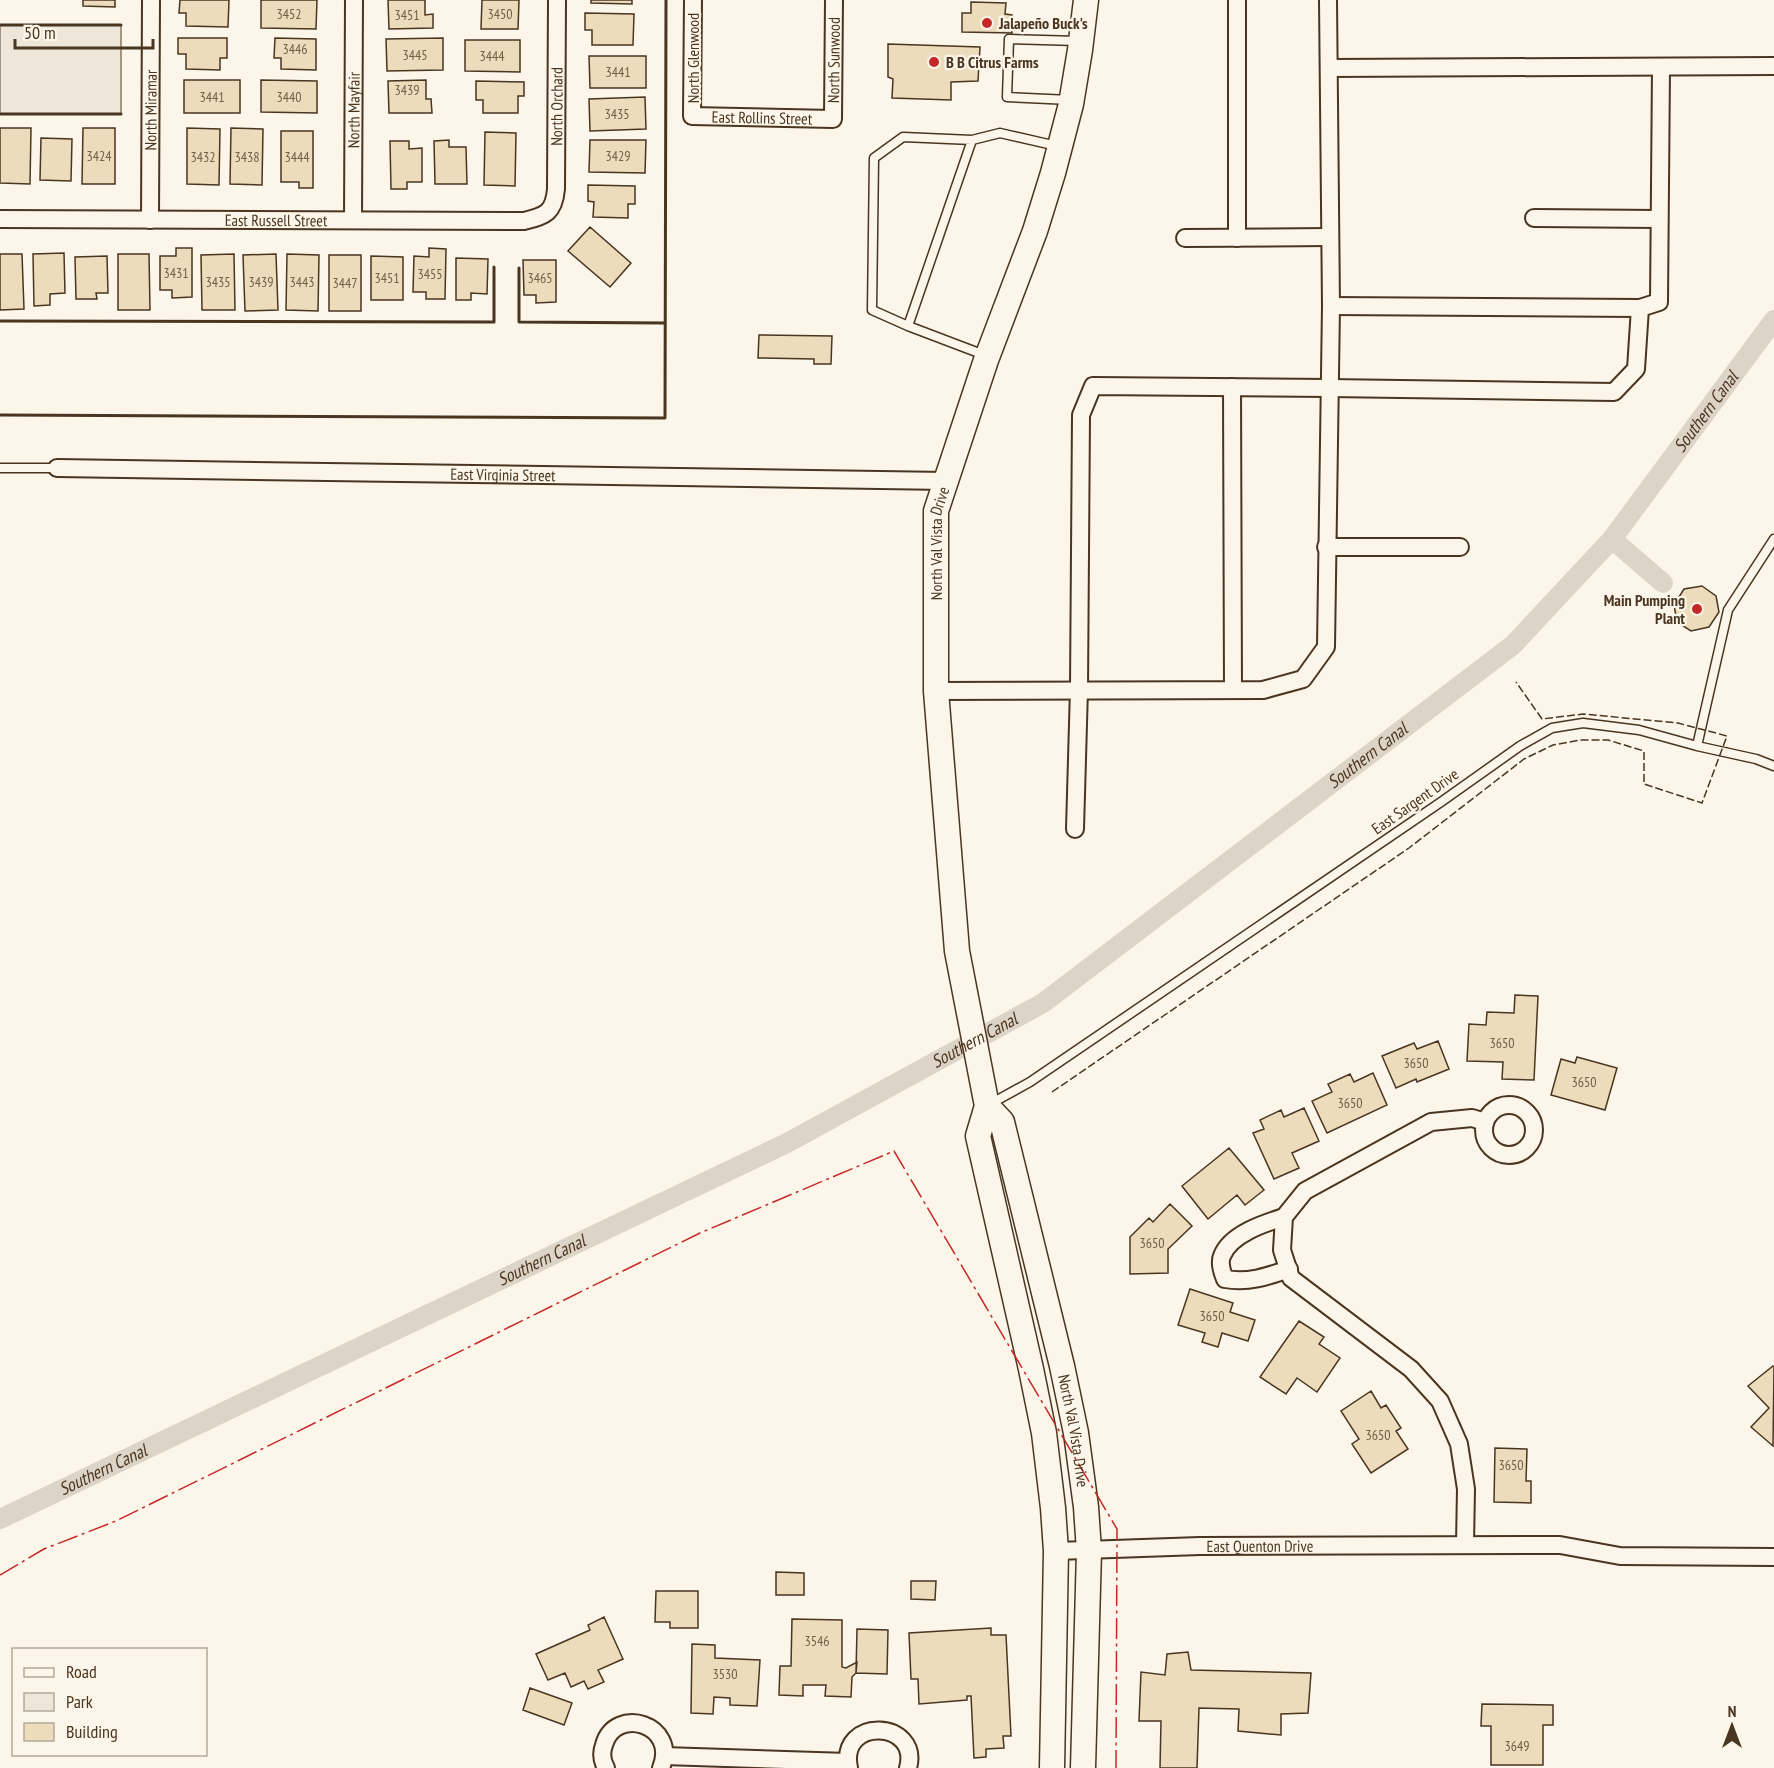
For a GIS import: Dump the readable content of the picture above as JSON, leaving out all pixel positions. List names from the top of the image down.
{
  "streets": {
    "main road": ["North Val Vista Drive"],
    "street": [
      "North Glenwood",
      "North Sunwood",
      "North Orchard",
      "North Miramar",
      "North Mayfair",
      "East Rollins Street",
      "East Russell Street",
      "East Virginia Street",
      "East Quenton Drive"
    ],
    "lane": ["East Sargent Drive"]
  },
  "crossings": [
    ["North Glenwood", "East Rollins Street"],
    ["North Sunwood", "East Rollins Street"],
    ["North Orchard", "East Russell Street"],
    ["North Miramar", "East Russell Street"],
    ["North Mayfair", "East Russell Street"],
    ["East Virginia Street", "North Val Vista Drive"],
    ["North Val Vista Drive", "East Sargent Drive"],
    ["North Val Vista Drive", "East Quenton Drive"]
  ],
  "water": ["Southern Canal"],
  "places": ["Jalapeño Buck's", "B B Citrus Farms", "Main Pumping Plant"],
  "house_numbers": [
    "3452",
    "3450",
    "3451",
    "3446",
    "3445",
    "3444",
    "3441",
    "3439",
    "3441",
    "3440",
    "3435",
    "3424",
    "3429",
    "3432",
    "3438",
    "3444",
    "3431",
    "3455",
    "3451",
    "3465",
    "3435",
    "3439",
    "3443",
    "3447",
    "3650",
    "3650",
    "3650",
    "3650",
    "3650",
    "3650",
    "3650",
    "3650",
    "3546",
    "3530",
    "3649"
  ],
  "legend": ["Road", "Park", "Building"],
  "scale_bar": "50 m",
  "north": "top"
}
